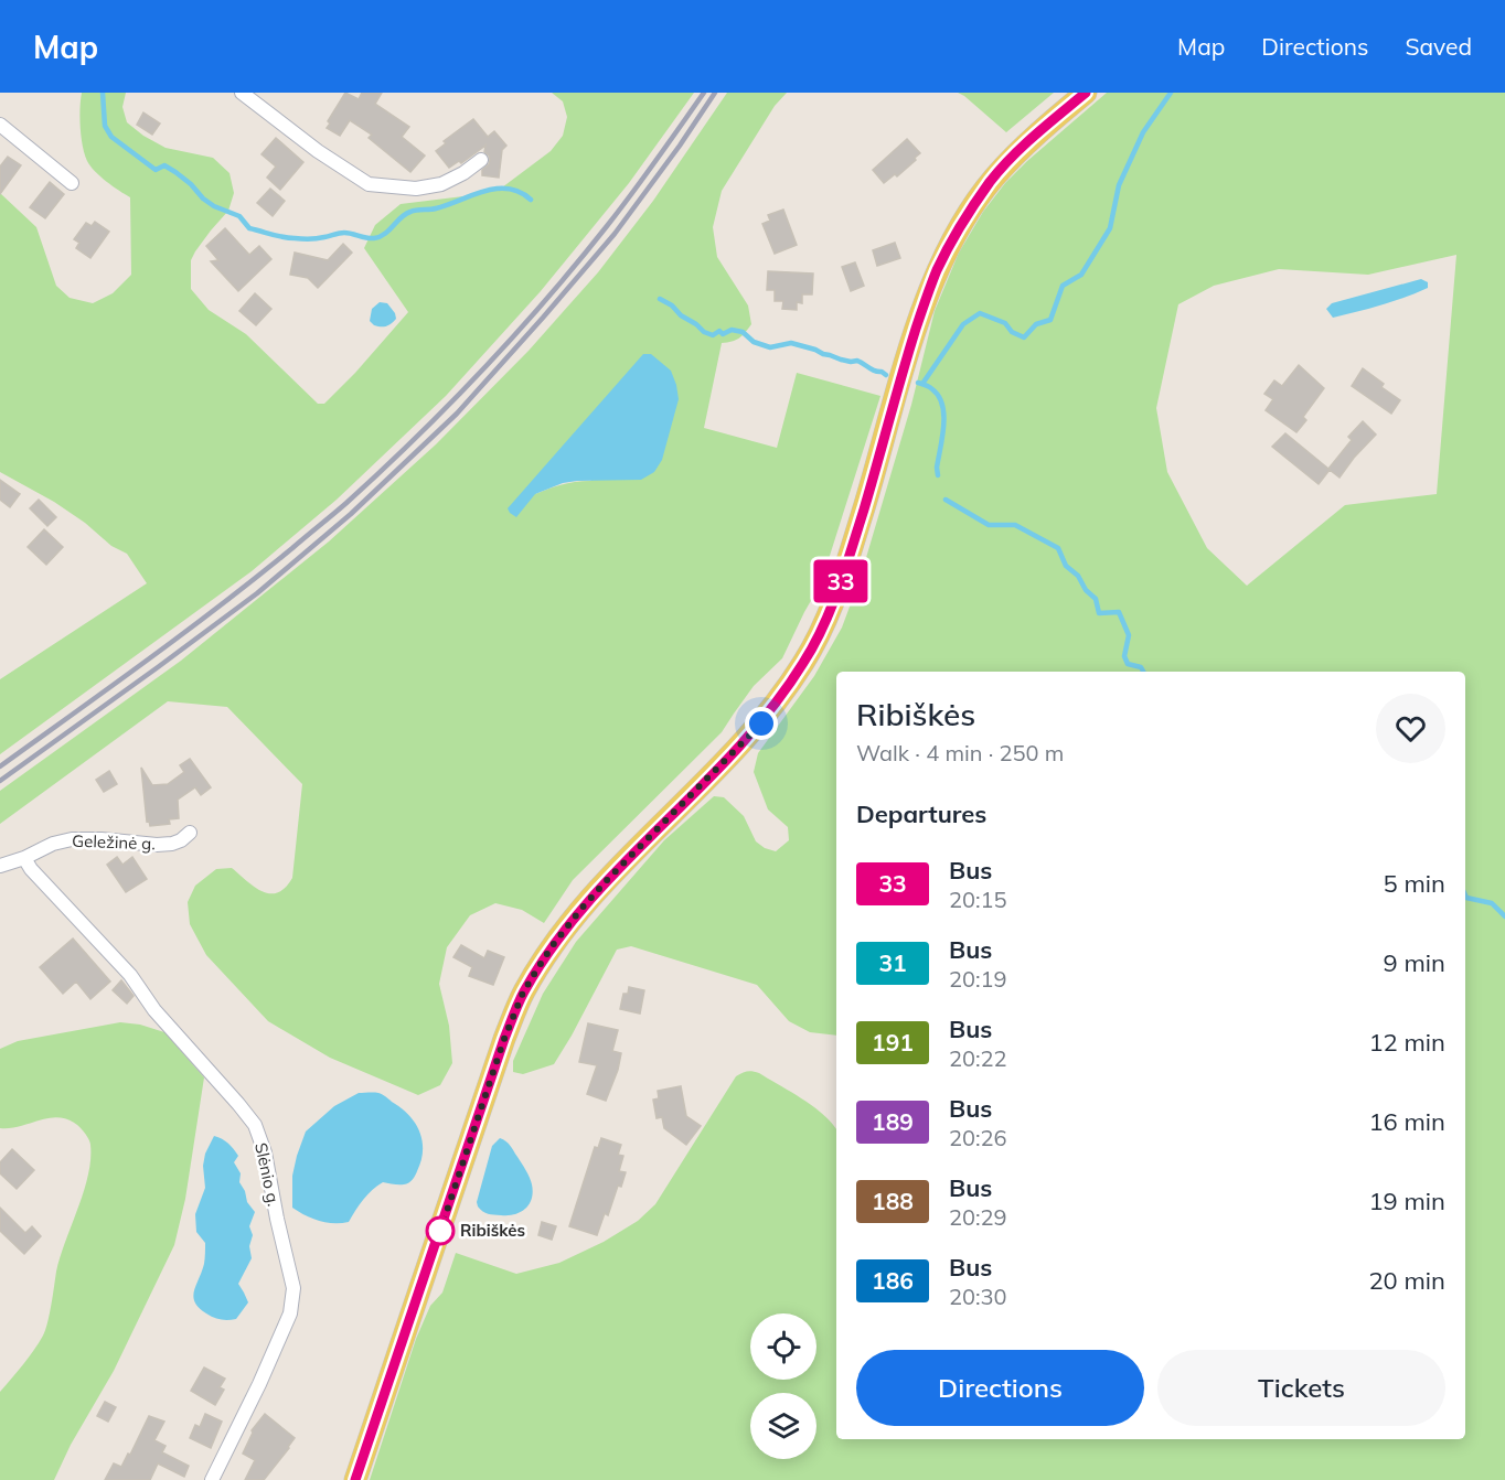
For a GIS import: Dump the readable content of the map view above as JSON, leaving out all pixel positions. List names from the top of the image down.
{
  "streets": {
    "street": ["Geležinė g.", "Slėnio g."]
  },
  "crossings": [
    ["Geležinė g.", "Slėnio g."]
  ],
  "places": ["Ribiškės"],
  "lines": ["bus line 33"],
  "page": {
    "header": "Map",
    "nav": ["Map", "Directions", "Saved"],
    "on_map": "33",
    "heading": [
      ["Ribiškės", "Walk · 4 min · 250 m"],
      "Departures"
    ],
    "list": [
      {
        "mark": "33",
        "name": "Bus",
        "note": "20:15",
        "value": "5 min"
      },
      {
        "mark": "31",
        "name": "Bus",
        "note": "20:19",
        "value": "9 min"
      },
      {
        "mark": "191",
        "name": "Bus",
        "note": "20:22",
        "value": "12 min"
      },
      {
        "mark": "189",
        "name": "Bus",
        "note": "20:26",
        "value": "16 min"
      },
      {
        "mark": "188",
        "name": "Bus",
        "note": "20:29",
        "value": "19 min"
      },
      {
        "mark": "186",
        "name": "Bus",
        "note": "20:30",
        "value": "20 min"
      }
    ],
    "buttons": ["Directions", "Tickets"]
  }
}
